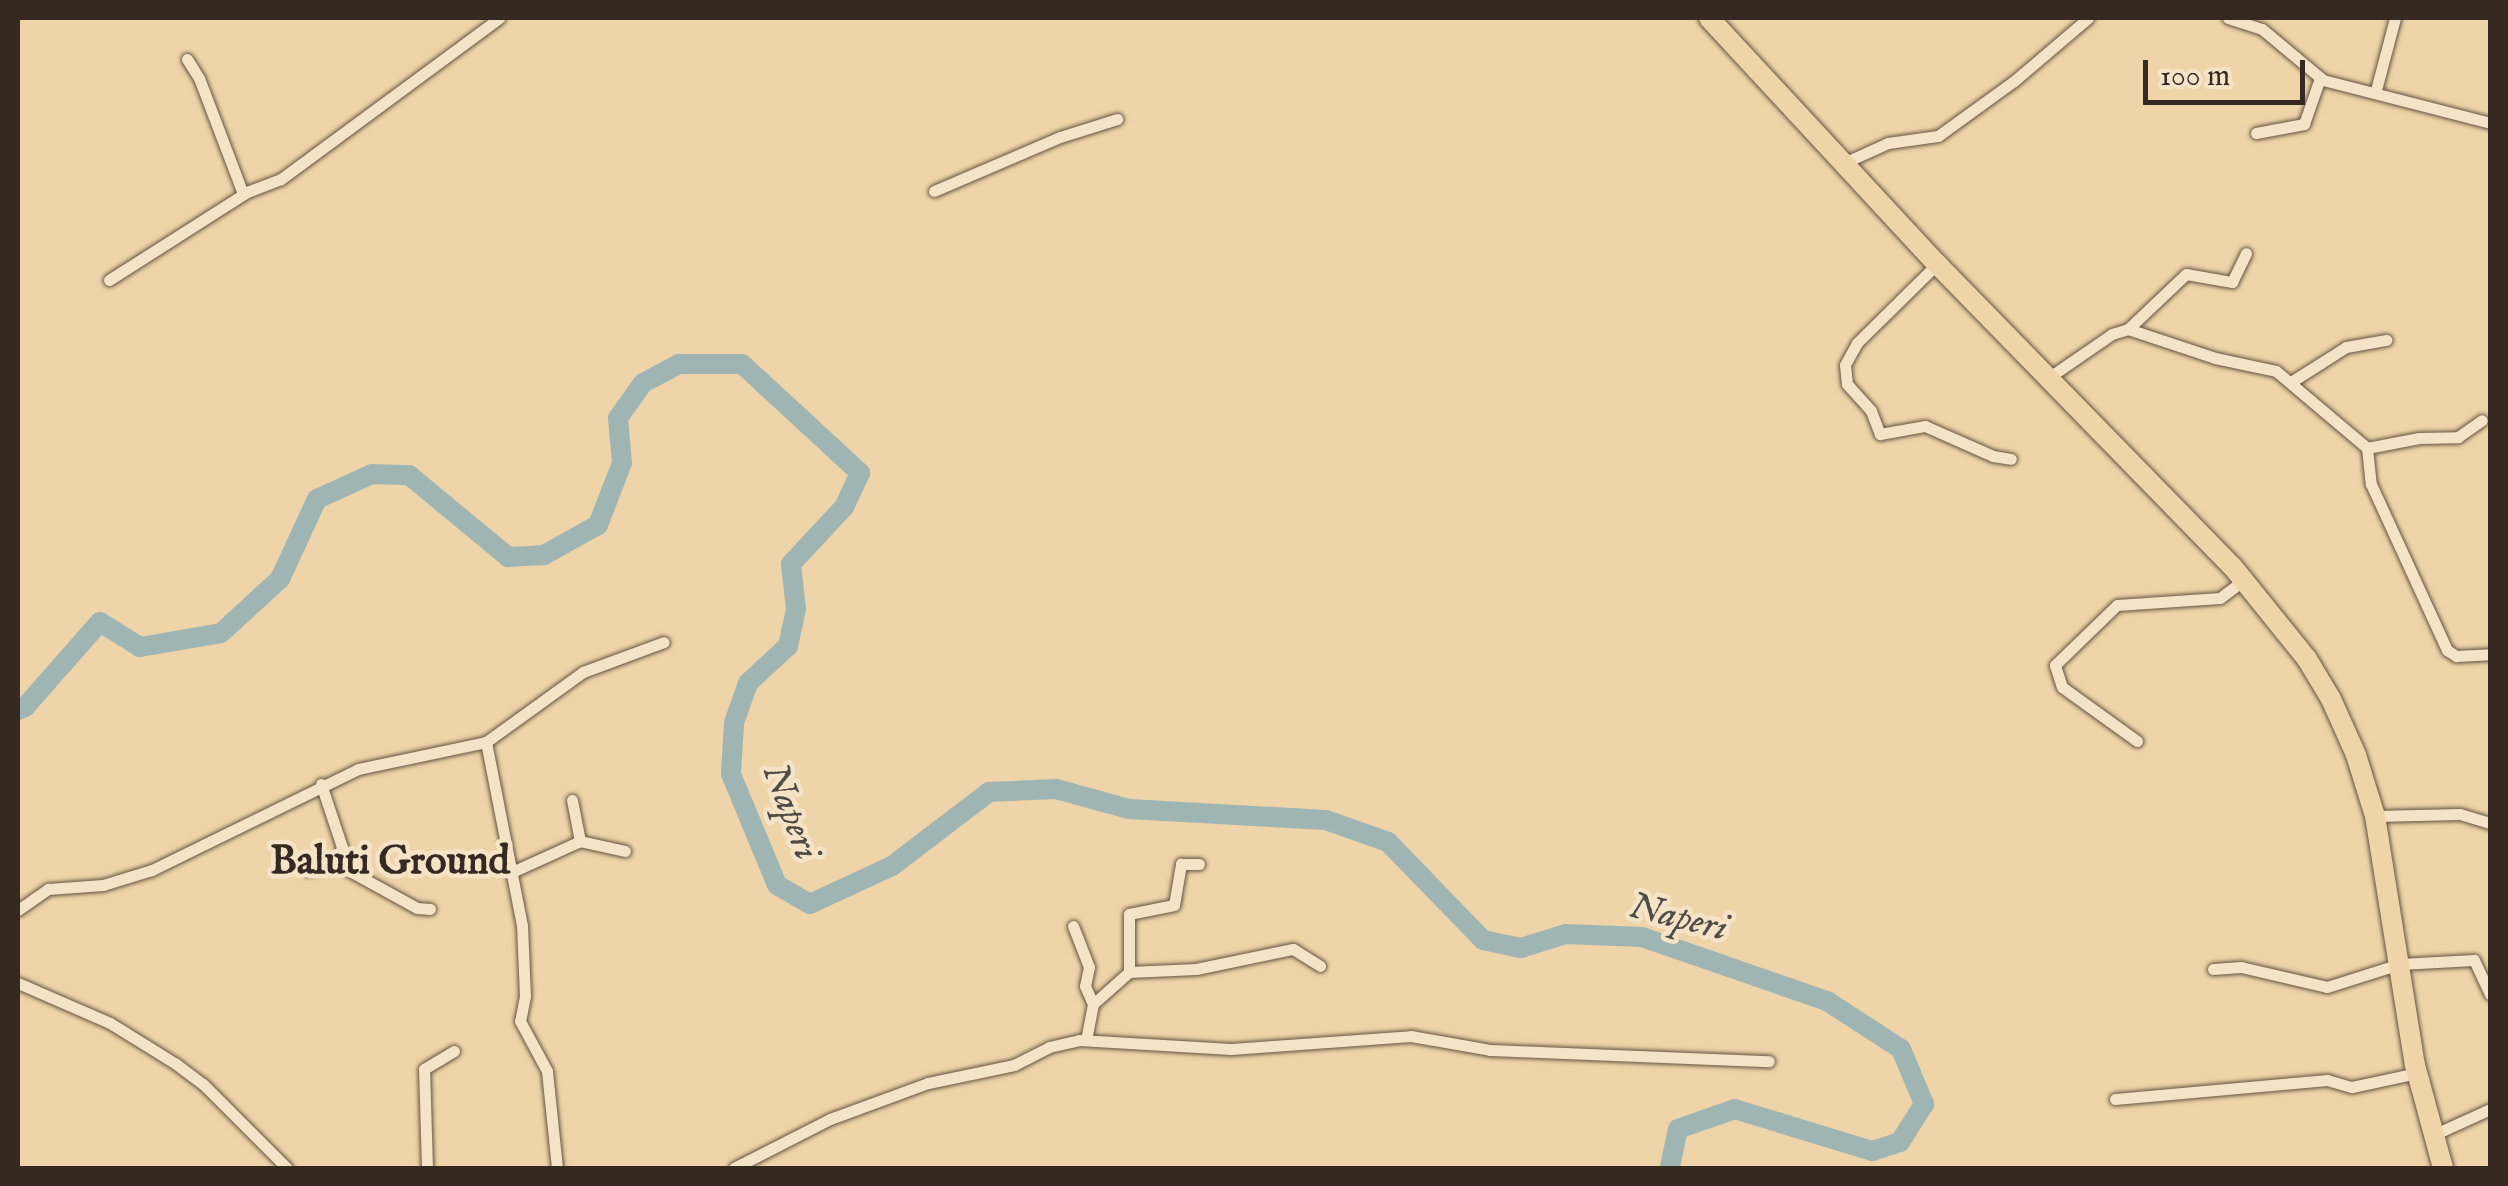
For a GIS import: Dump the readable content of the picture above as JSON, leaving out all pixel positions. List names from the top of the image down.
{
  "districts": ["Baluti Ground"],
  "water": ["Naperi"],
  "scale_bar": "100 m"
}
